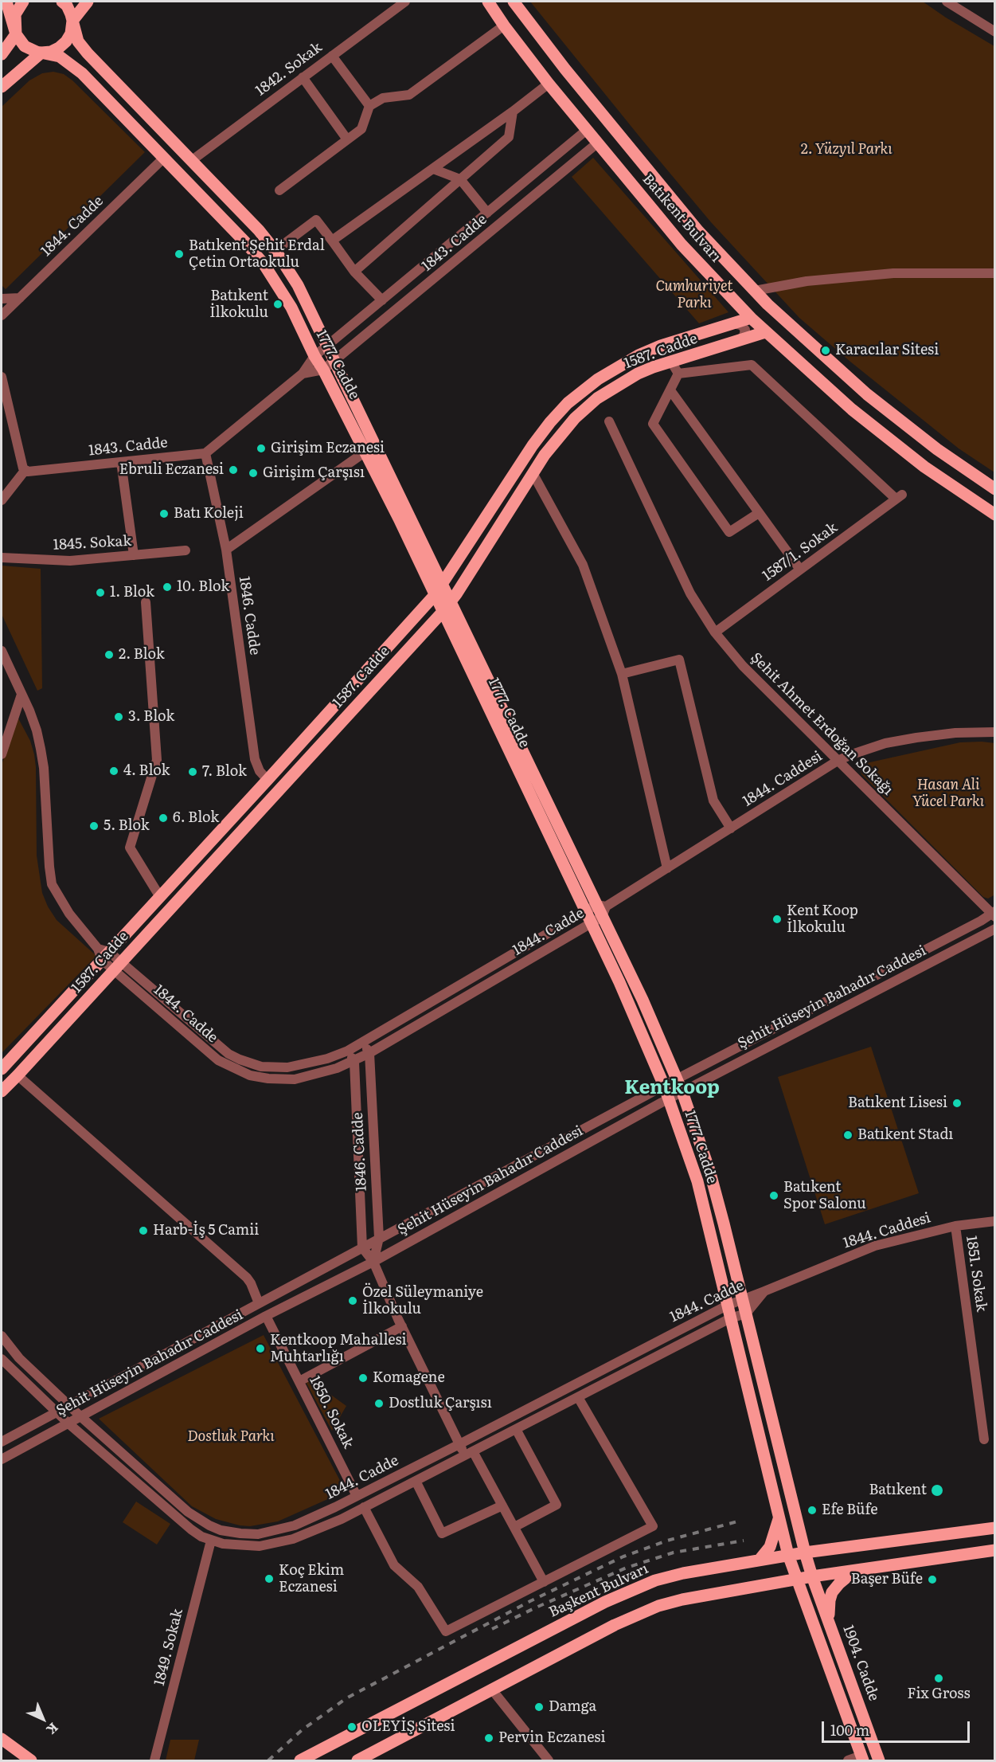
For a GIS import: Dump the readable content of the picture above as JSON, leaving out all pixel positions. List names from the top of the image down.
{
  "streets": {
    "main road": [
      "Batıkent Bulvarı",
      "1587. Cadde",
      "1777. Cadde",
      "Başkent Bulvarı",
      "1904. Cadde"
    ],
    "street": [
      "1842. Sokak",
      "1844. Cadde",
      "1843. Cadde",
      "1845. Sokak",
      "1587/1. Sokak",
      "1846. Cadde",
      "Şehit Ahmet Erdoğan Sokağı",
      "1844. Caddesi",
      "Şehit Hüseyin Bahadır Caddesi",
      "1851. Sokak",
      "1850. Sokak",
      "1849. Sokak"
    ]
  },
  "crossings": [
    ["1842. Sokak", "1777. Cadde"],
    ["Batıkent Bulvarı", "1843. Cadde"],
    ["Batıkent Bulvarı", "1587. Cadde"],
    ["1844. Cadde", "1587. Cadde"],
    ["1844. Cadde", "1777. Cadde"],
    ["1844. Cadde", "1846. Cadde"],
    ["1844. Cadde", "1844. Caddesi"],
    ["1844. Cadde", "Şehit Hüseyin Bahadır Caddesi"],
    ["1844. Cadde", "1850. Sokak"],
    ["1844. Cadde", "1849. Sokak"],
    ["1843. Cadde", "1777. Cadde"],
    ["1843. Cadde", "1846. Cadde"],
    ["1587. Cadde", "1777. Cadde"],
    ["1587. Cadde", "1846. Cadde"],
    ["1777. Cadde", "1844. Caddesi"],
    ["1777. Cadde", "Şehit Hüseyin Bahadır Caddesi"],
    ["1777. Cadde", "Başkent Bulvarı"],
    ["1777. Cadde", "1904. Cadde"],
    ["1587/1. Sokak", "Şehit Ahmet Erdoğan Sokağı"],
    ["1846. Cadde", "Şehit Hüseyin Bahadır Caddesi"],
    ["Şehit Ahmet Erdoğan Sokağı", "1844. Caddesi"],
    ["Şehit Ahmet Erdoğan Sokağı", "Şehit Hüseyin Bahadır Caddesi"],
    ["1844. Caddesi", "1851. Sokak"],
    ["Şehit Hüseyin Bahadır Caddesi", "1850. Sokak"],
    ["Başkent Bulvarı", "1904. Cadde"]
  ],
  "districts": ["Kentkoop"],
  "parks": [
    "2. Yüzyıl Parkı",
    "Cumhuriyet Parkı",
    "Hasan Ali Yücel Parkı",
    "Dostluk Parkı"
  ],
  "places": [
    "Batıkent Şehit Erdal Çetin Ortaokulu",
    "Batıkent İlkokulu",
    "Karacılar Sitesi",
    "Girişim Eczanesi",
    "Ebruli Eczanesi",
    "Girişim Çarşısı",
    "Batı Koleji",
    "10. Blok",
    "1. Blok",
    "2. Blok",
    "3. Blok",
    "4. Blok",
    "7. Blok",
    "6. Blok",
    "5. Blok",
    "Kent Koop İlkokulu",
    "Batıkent Lisesi",
    "Batıkent Stadı",
    "Batıkent Spor Salonu",
    "Harb-İş 5 Camii",
    "Özel Süleymaniye İlkokulu",
    "Kentkoop Mahallesi Muhtarlığı",
    "Komagene",
    "Dostluk Çarşısı",
    "Batıkent",
    "Efe Büfe",
    "Koç Ekim Eczanesi",
    "Başer Büfe",
    "Fix Gross",
    "Damga",
    "OLEYİŞ Sitesi",
    "Pervin Eczanesi"
  ],
  "scale_bar": "100 m",
  "north": "bottom right"
}
